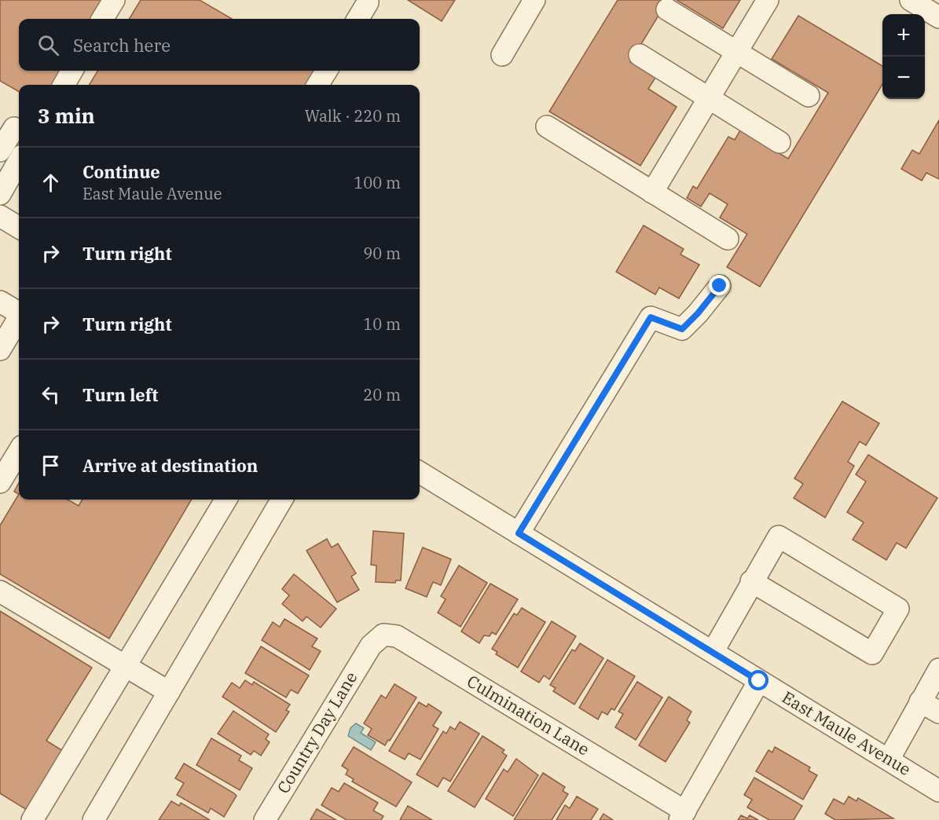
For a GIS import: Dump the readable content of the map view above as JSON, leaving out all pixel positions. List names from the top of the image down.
{
  "streets": {
    "street": ["Culmination Lane", "Country Day Lane", "East Maule Avenue"]
  },
  "crossings": [
    ["Culmination Lane", "Country Day Lane"]
  ],
  "page": {
    "map_buttons": ["+", "−"],
    "search": "Search here",
    "heading": ["3 min", "Walk · 220 m"],
    "list": [
      ["Continue", "East Maule Avenue", "100 m"],
      ["Turn right", "90 m"],
      ["Turn right", "10 m"],
      ["Turn left", "20 m"],
      "Arrive at destination"
    ]
  }
}
